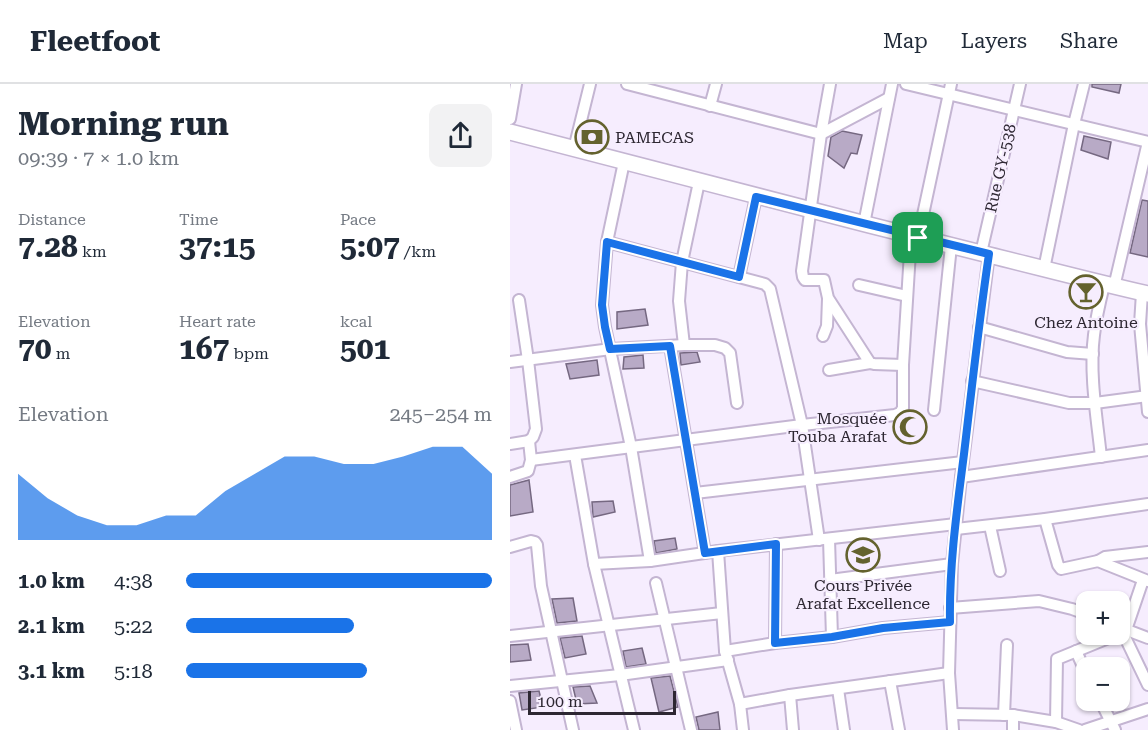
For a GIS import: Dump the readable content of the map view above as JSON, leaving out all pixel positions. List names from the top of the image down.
{
  "streets": {
    "street": ["Rue GY-538"]
  },
  "places": {
    "bank": ["PAMECAS"],
    "bar": ["Chez Antoine"],
    "mosque": ["Mosquée Touba Arafat"],
    "school or university": ["Cours Privée Arafat Excellence"]
  },
  "scale_bar": "100 m",
  "page": {
    "header": "Fleetfoot",
    "nav": ["Map", "Layers", "Share"],
    "heading": ["Morning run", "09:39 · 7 × 1.0 km"],
    "stats": [
      ["Distance", "7.28 km"],
      ["Time", "37:15"],
      ["Pace", "5:07 /km"],
      ["Elevation", "70 m"],
      ["Heart rate", "167 bpm"],
      ["kcal", "501"]
    ],
    "chart": ["Elevation", "245–254 m"],
    "list": [
      {
        "name": "1.0 km",
        "note": "4:38"
      },
      {
        "name": "2.1 km",
        "note": "5:22"
      },
      {
        "name": "3.1 km",
        "note": "5:18"
      }
    ],
    "map_buttons": ["+", "−"],
    "scale": "100 m"
  }
}
